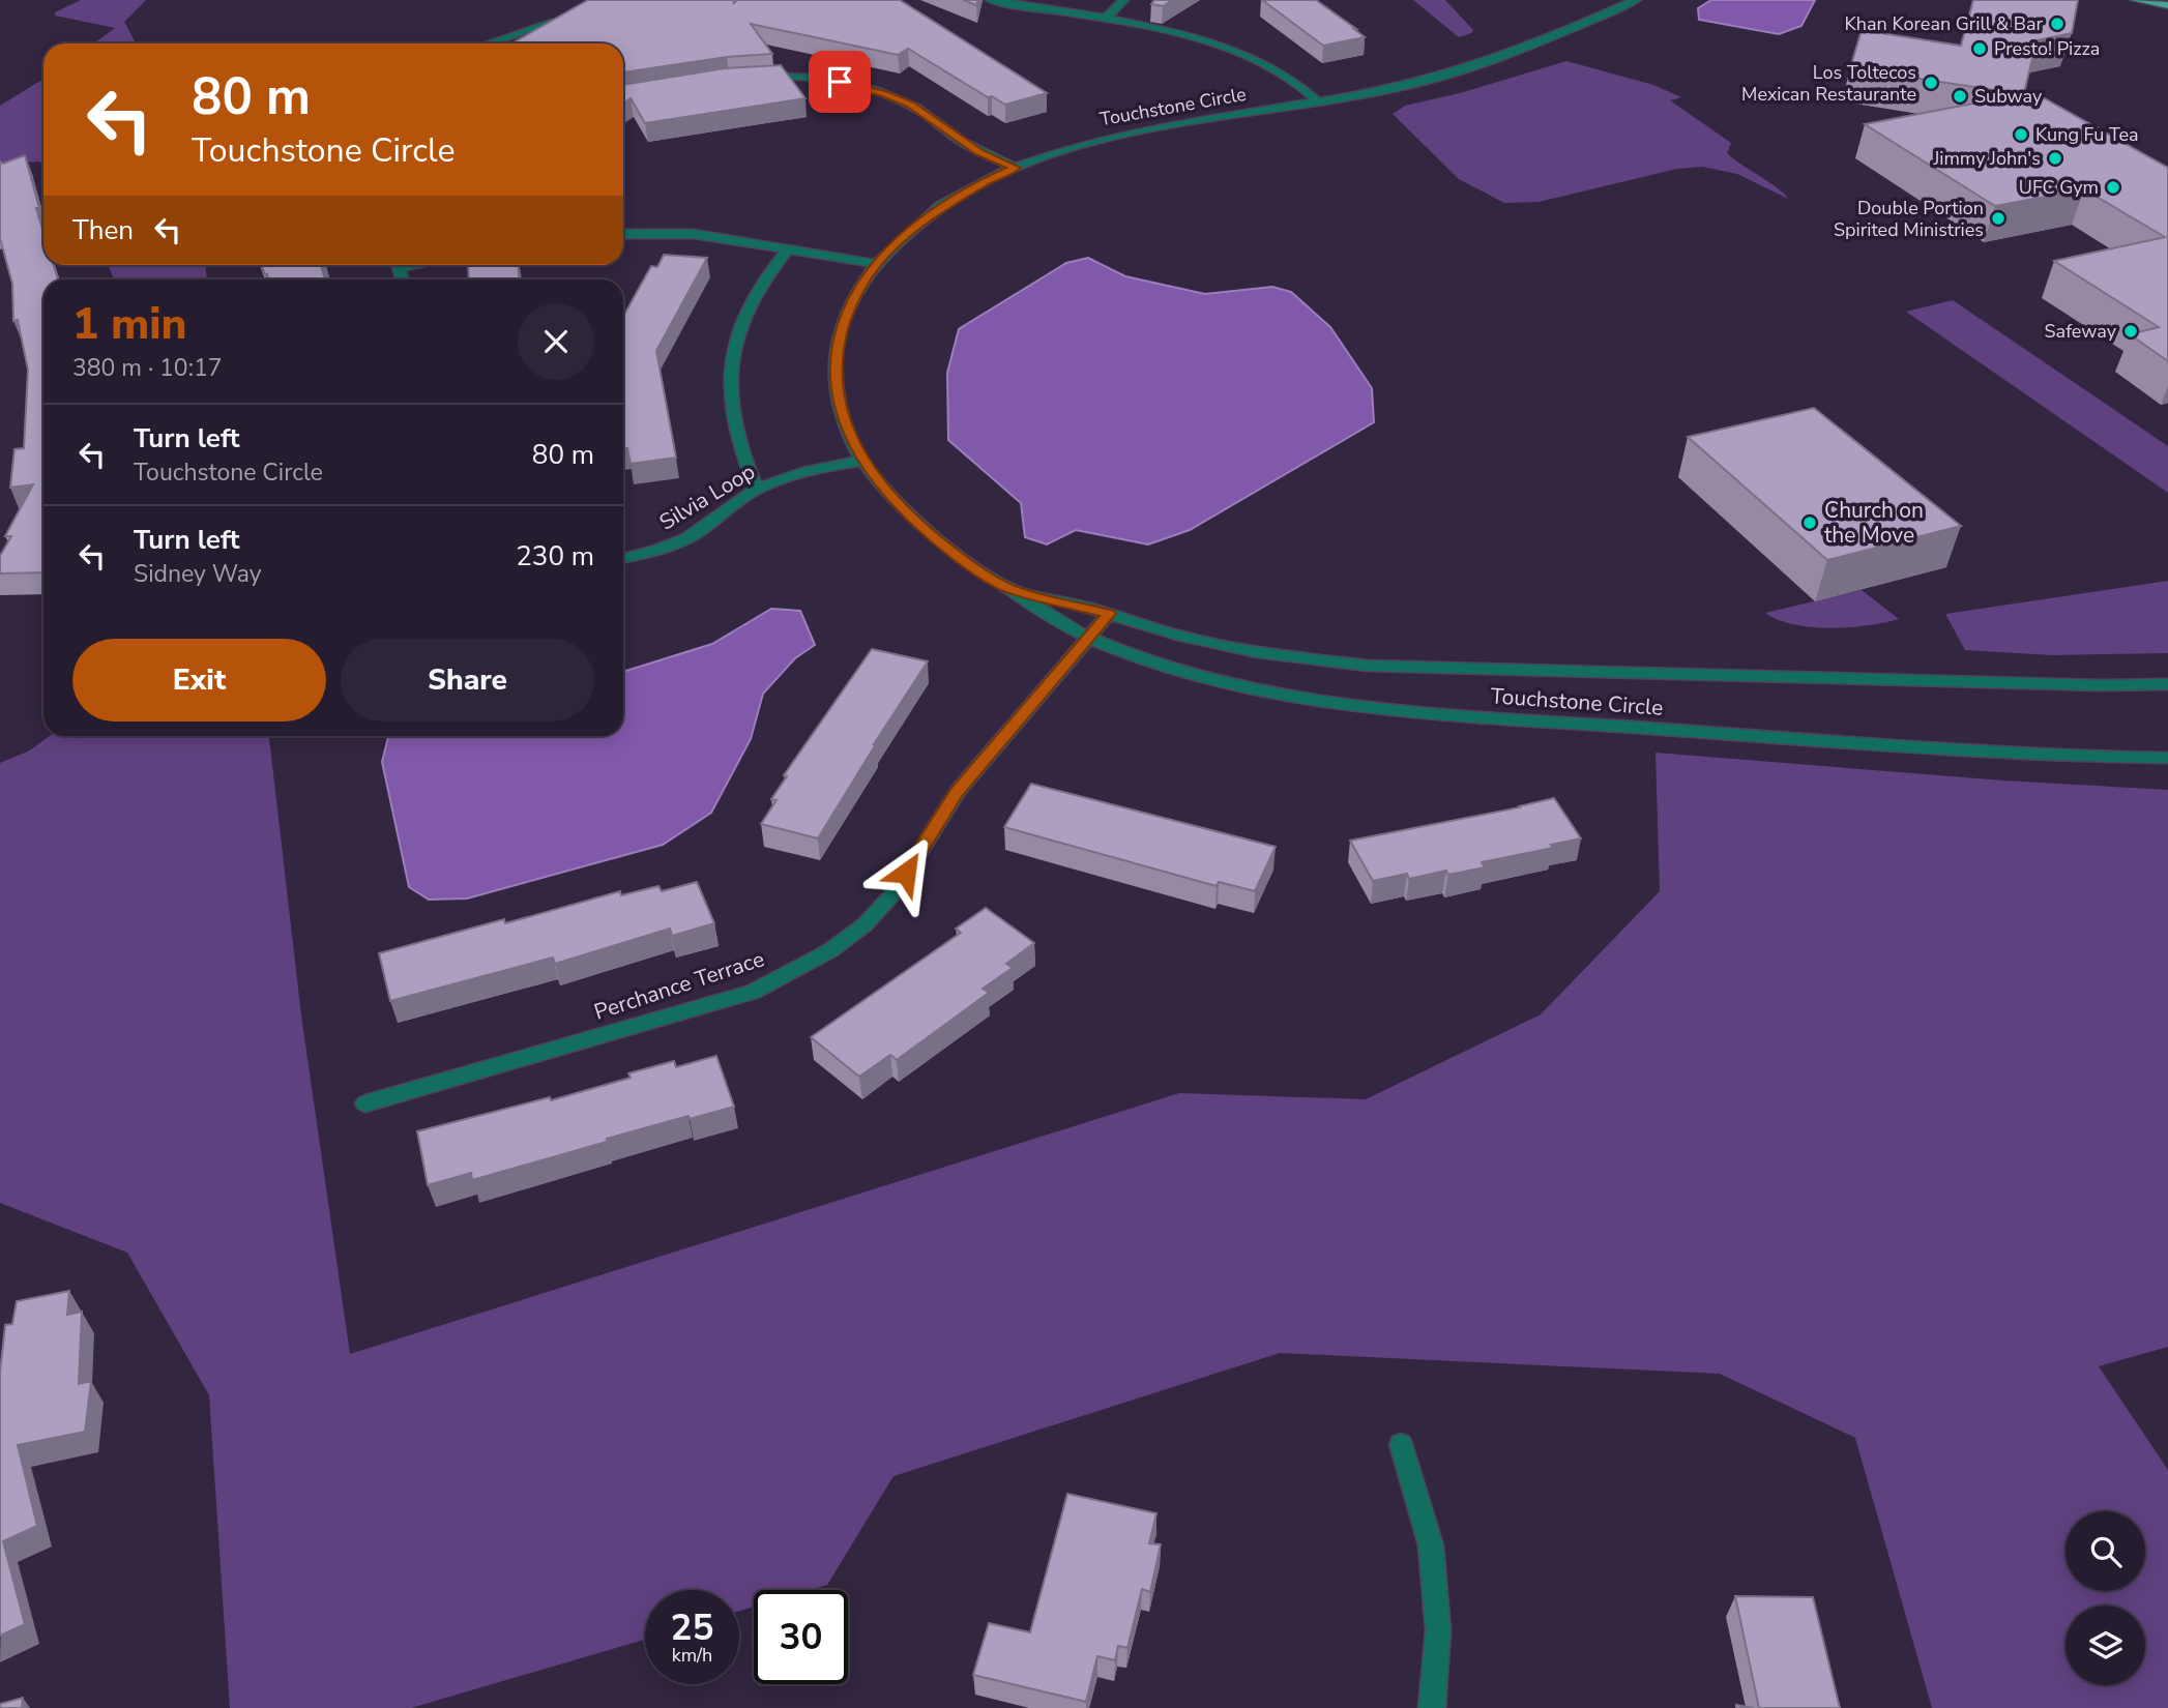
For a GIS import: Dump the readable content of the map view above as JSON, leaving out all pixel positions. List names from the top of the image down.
{
  "streets": {
    "street": ["Touchstone Circle", "Silvia Loop", "Perchance Terrace"]
  },
  "crossings": [
    ["Touchstone Circle", "Silvia Loop"],
    ["Touchstone Circle", "Perchance Terrace"]
  ],
  "places": [
    "Khan Korean Grill & Bar",
    "Presto! Pizza",
    "Los Toltecos Mexican Restaurante",
    "Subway",
    "Kung Fu Tea",
    "Jimmy John's",
    "UFC Gym",
    "Double Portion Spirited Ministries",
    "Safeway",
    "Church on the Move"
  ],
  "page": {
    "turn": ["80 m", "Touchstone Circle"],
    "then": "Then",
    "heading": ["1 min", "380 m · 10:17"],
    "list": [
      {
        "name": "Turn left",
        "note": "Touchstone Circle",
        "value": "80 m"
      },
      {
        "name": "Turn left",
        "note": "Sidney Way",
        "value": "230 m"
      }
    ],
    "buttons": ["Exit", "Share"],
    "speed": "25 km/h",
    "limit": "30"
  }
}
